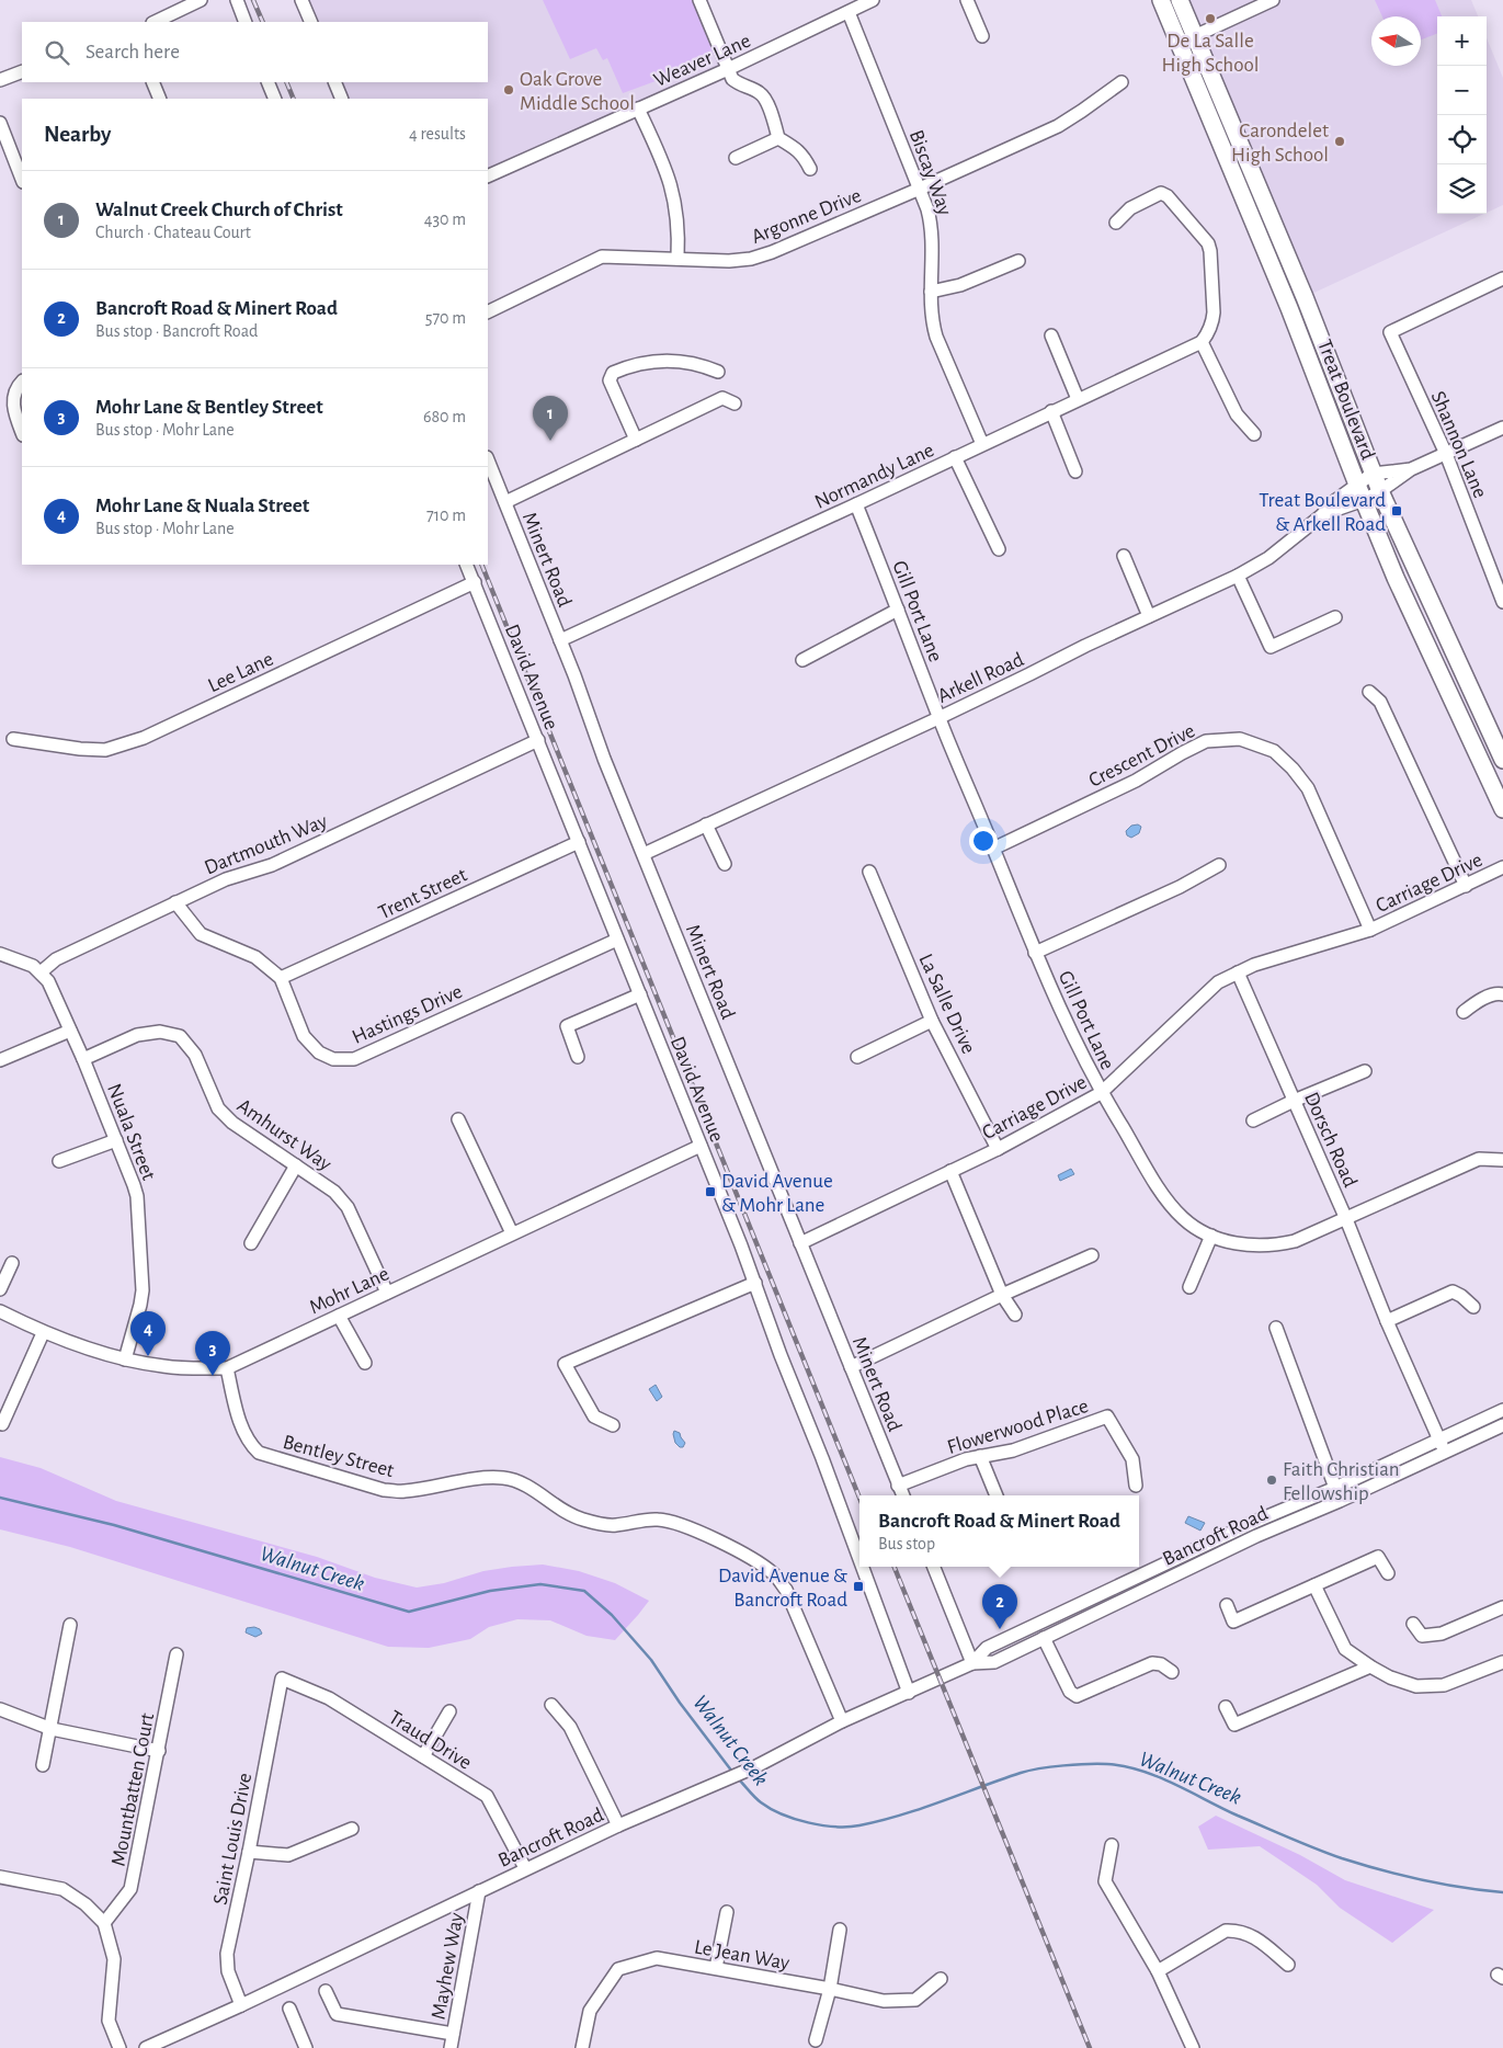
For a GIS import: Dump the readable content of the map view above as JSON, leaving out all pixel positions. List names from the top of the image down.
{
  "streets": {
    "main road": ["Treat Boulevard"],
    "street": [
      "Weaver Lane",
      "Biscay Way",
      "Argonne Drive",
      "Shannon Lane",
      "Normandy Lane",
      "Minert Road",
      "Gill Port Lane",
      "Lee Lane",
      "David Avenue",
      "Arkell Road",
      "Crescent Drive",
      "Dartmouth Way",
      "Carriage Drive",
      "Trent Street",
      "La Salle Drive",
      "Hastings Drive",
      "Nuala Street",
      "Amhurst Way",
      "Dorsch Road",
      "Mohr Lane",
      "Flowerwood Place",
      "Bentley Street",
      "Bancroft Road",
      "Traud Drive",
      "Mountbatten Court",
      "Saint Louis Drive",
      "Le Jean Way",
      "Mayhew Way"
    ]
  },
  "crossings": [
    ["Weaver Lane", "Biscay Way"],
    ["Biscay Way", "Argonne Drive"],
    ["Biscay Way", "Normandy Lane"],
    ["Treat Boulevard", "Arkell Road"],
    ["Shannon Lane", "Arkell Road"],
    ["Normandy Lane", "Minert Road"],
    ["Normandy Lane", "Gill Port Lane"],
    ["Minert Road", "Arkell Road"],
    ["Minert Road", "Carriage Drive"],
    ["Minert Road", "Flowerwood Place"],
    ["Gill Port Lane", "Arkell Road"],
    ["Gill Port Lane", "Crescent Drive"],
    ["Gill Port Lane", "Carriage Drive"],
    ["Gill Port Lane", "Dorsch Road"],
    ["Lee Lane", "David Avenue"],
    ["David Avenue", "Dartmouth Way"],
    ["David Avenue", "Trent Street"],
    ["David Avenue", "Hastings Drive"],
    ["David Avenue", "Mohr Lane"],
    ["David Avenue", "Bancroft Road"],
    ["Crescent Drive", "Carriage Drive"],
    ["Dartmouth Way", "Hastings Drive"],
    ["Dartmouth Way", "Nuala Street"],
    ["Carriage Drive", "La Salle Drive"],
    ["Carriage Drive", "Dorsch Road"],
    ["Trent Street", "Hastings Drive"],
    ["Nuala Street", "Amhurst Way"],
    ["Nuala Street", "Mohr Lane"],
    ["Amhurst Way", "Mohr Lane"],
    ["Dorsch Road", "Bancroft Road"],
    ["Mohr Lane", "Bentley Street"],
    ["Bentley Street", "Bancroft Road"],
    ["Bancroft Road", "Traud Drive"],
    ["Bancroft Road", "Saint Louis Drive"],
    ["Bancroft Road", "Mayhew Way"],
    ["Traud Drive", "Saint Louis Drive"]
  ],
  "water": ["Walnut Creek"],
  "places": {
    "other": [
      "De La Salle High School",
      "Oak Grove Middle School",
      "Carondelet High School",
      "Faith Christian Fellowship"
    ],
    "transit": ["Treat Boulevard & Arkell Road", "David Avenue & Mohr Lane", "David Avenue & Bancroft Road"]
  },
  "north": "left",
  "page": {
    "map_buttons": ["+", "−"],
    "search": "Search here",
    "heading": ["Nearby", "4 results"],
    "list": [
      {
        "mark": "1",
        "name": "Walnut Creek Church of Christ",
        "note": "Church · Chateau Court",
        "value": "430 m"
      },
      {
        "mark": "2",
        "name": "Bancroft Road & Minert Road",
        "note": "Bus stop · Bancroft Road",
        "value": "570 m"
      },
      {
        "mark": "3",
        "name": "Mohr Lane & Bentley Street",
        "note": "Bus stop · Mohr Lane",
        "value": "680 m"
      },
      {
        "mark": "4",
        "name": "Mohr Lane & Nuala Street",
        "note": "Bus stop · Mohr Lane",
        "value": "710 m"
      }
    ],
    "pins": [
      "1",
      "4",
      "3",
      "2"
    ],
    "popup": ["Bancroft Road & Minert Road", "Bus stop"]
  }
}
